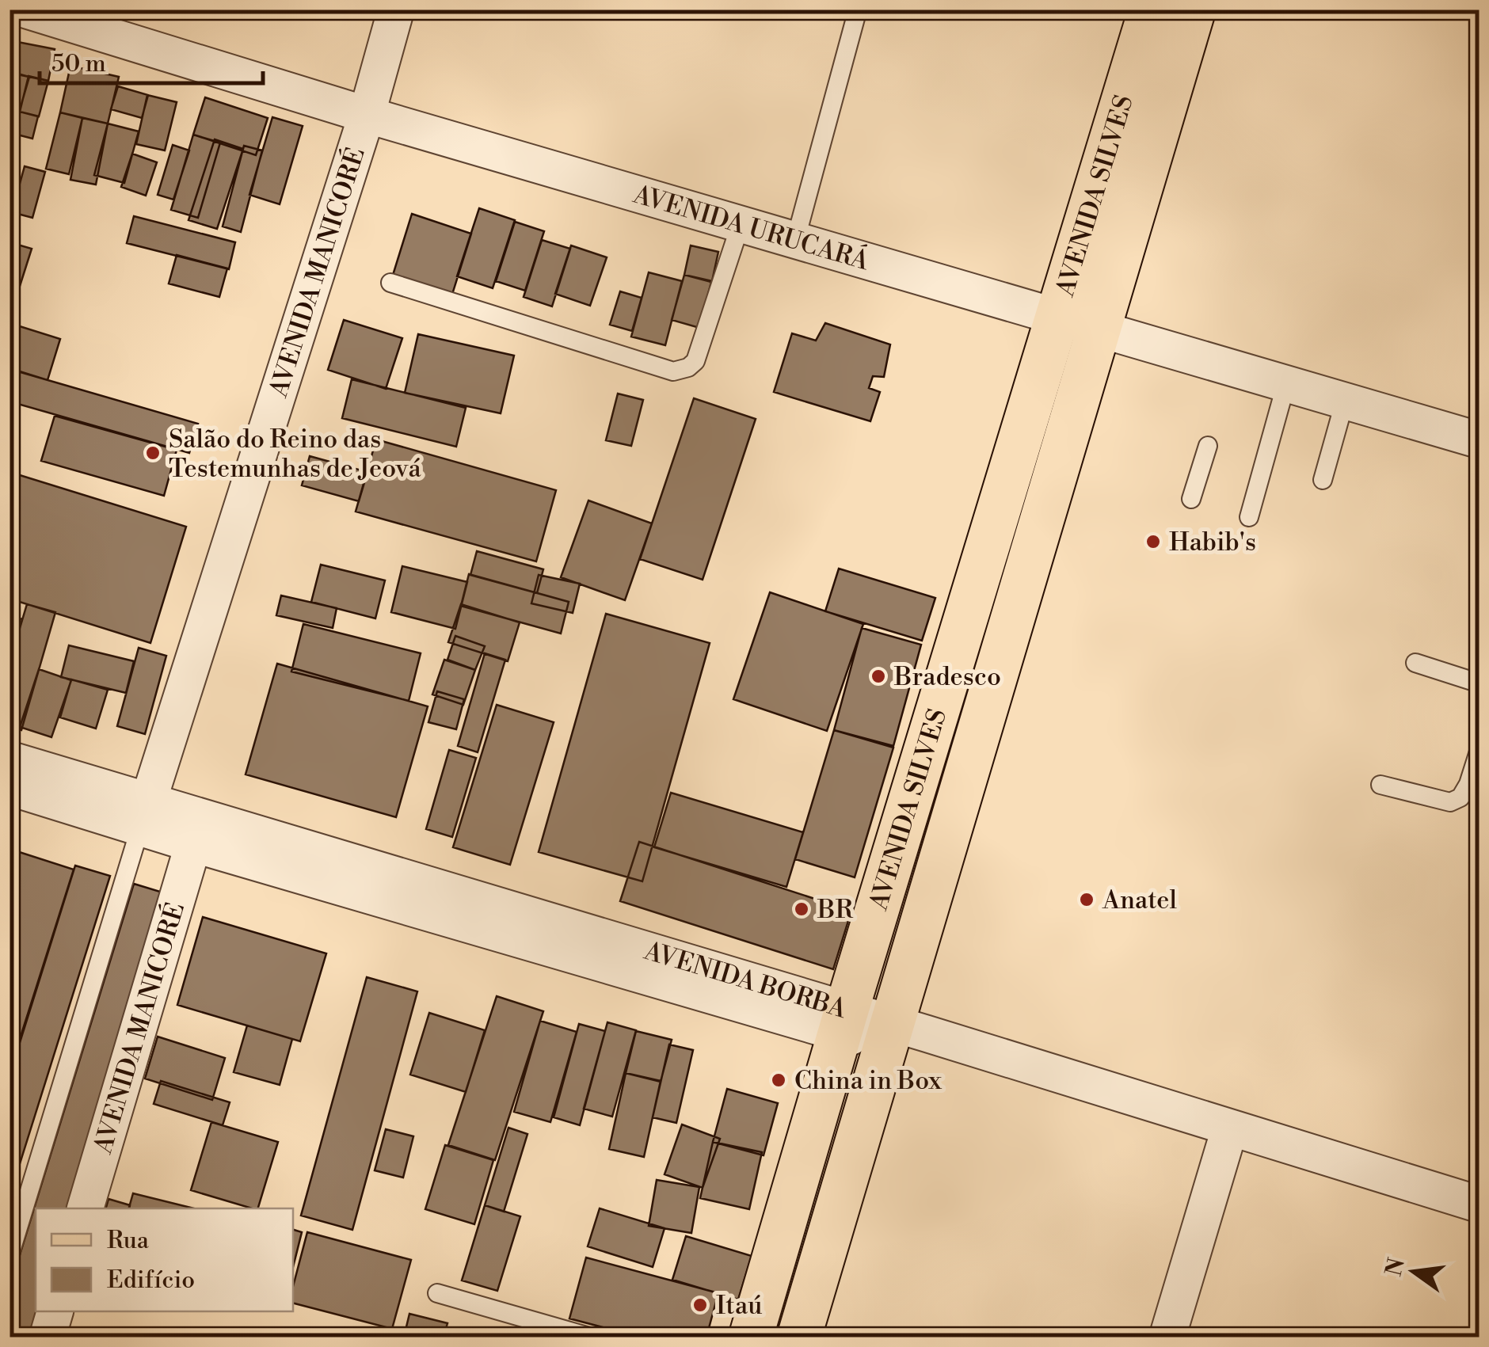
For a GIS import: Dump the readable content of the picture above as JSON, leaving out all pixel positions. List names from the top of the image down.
{
  "streets": {
    "main road": ["AVENIDA SILVES"],
    "street": ["AVENIDA URUCARÁ", "AVENIDA MANICORÉ", "AVENIDA BORBA"]
  },
  "crossings": [
    ["AVENIDA SILVES", "AVENIDA URUCARÁ"],
    ["AVENIDA SILVES", "AVENIDA BORBA"],
    ["AVENIDA URUCARÁ", "AVENIDA MANICORÉ"],
    ["AVENIDA MANICORÉ", "AVENIDA BORBA"]
  ],
  "places": [
    "Salão do Reino das Testemunhas de Jeová",
    "Habib's",
    "Bradesco",
    "Anatel",
    "BR",
    "China in Box",
    "Itaú"
  ],
  "legend": ["Rua", "Edifício"],
  "scale_bar": "50 m",
  "north": "left"
}
